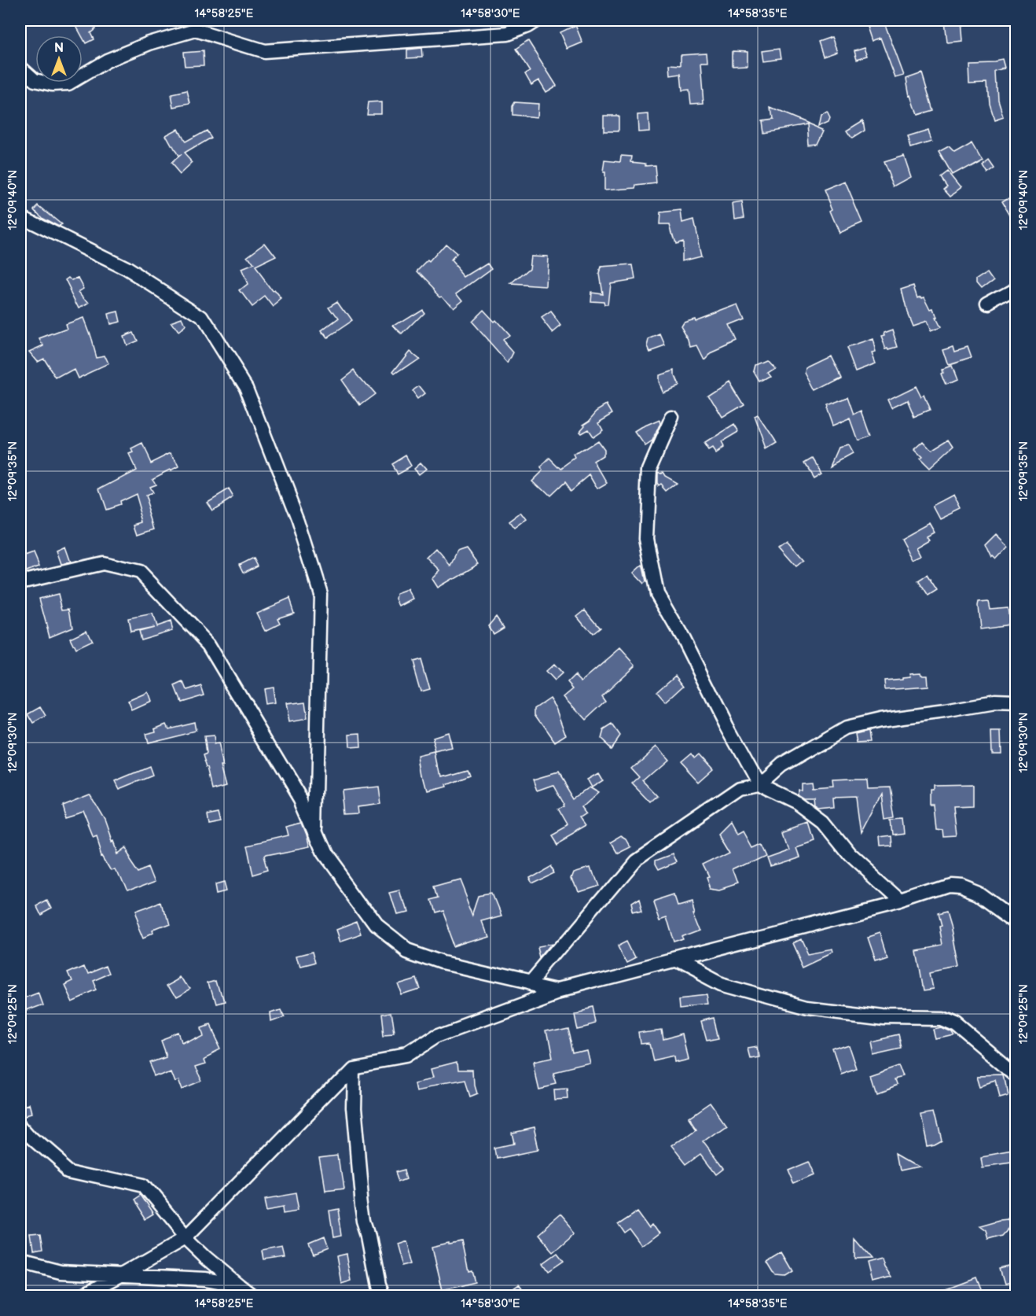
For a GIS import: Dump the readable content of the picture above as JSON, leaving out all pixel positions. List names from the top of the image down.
{
  "north": "top",
  "coordinates": [
    "14°58'25\"E",
    "14°58'30\"E",
    "14°58'35\"E",
    "12°09'40\"N",
    "12°09'35\"N",
    "12°09'30\"N",
    "12°09'25\"N"
  ]
}
